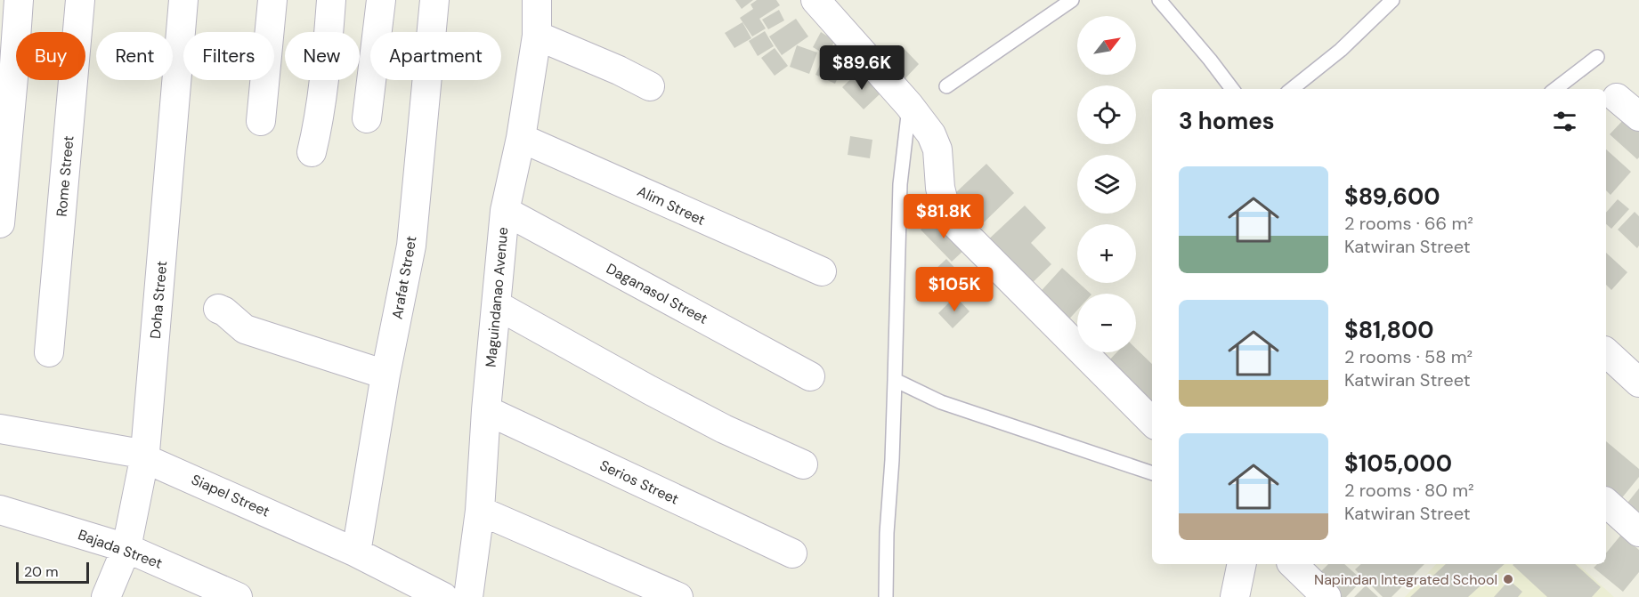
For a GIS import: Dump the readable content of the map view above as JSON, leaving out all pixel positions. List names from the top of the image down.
{
  "streets": {
    "street": [
      "Rome Street",
      "Alim Street",
      "Arafat Street",
      "Daganasol Street",
      "Maguindanao Avenue",
      "Doha Street",
      "Serios Street",
      "Siapel Street",
      "Bajada Street"
    ]
  },
  "crossings": [
    ["Alim Street", "Maguindanao Avenue"],
    ["Arafat Street", "Siapel Street"],
    ["Daganasol Street", "Maguindanao Avenue"],
    ["Maguindanao Avenue", "Serios Street"],
    ["Siapel Street", "Bajada Street"]
  ],
  "places": ["Napindan Integrated School"],
  "scale_bar": "20 m",
  "north": "top right",
  "page": {
    "map_buttons": ["+", "−"],
    "chip": [
      "Buy",
      "Rent",
      "Filters",
      "New",
      "Apartment"
    ],
    "price": ["$89.6K", "$81.8K", "$105K"],
    "heading": "3 homes",
    "list": [
      {
        "name": "$89,600",
        "note": "2 rooms · 66 m² · Katwiran Street"
      },
      {
        "name": "$81,800",
        "note": "2 rooms · 58 m² · Katwiran Street"
      },
      {
        "name": "$105,000",
        "note": "2 rooms · 80 m² · Katwiran Street"
      }
    ],
    "scale": "20 m"
  }
}
